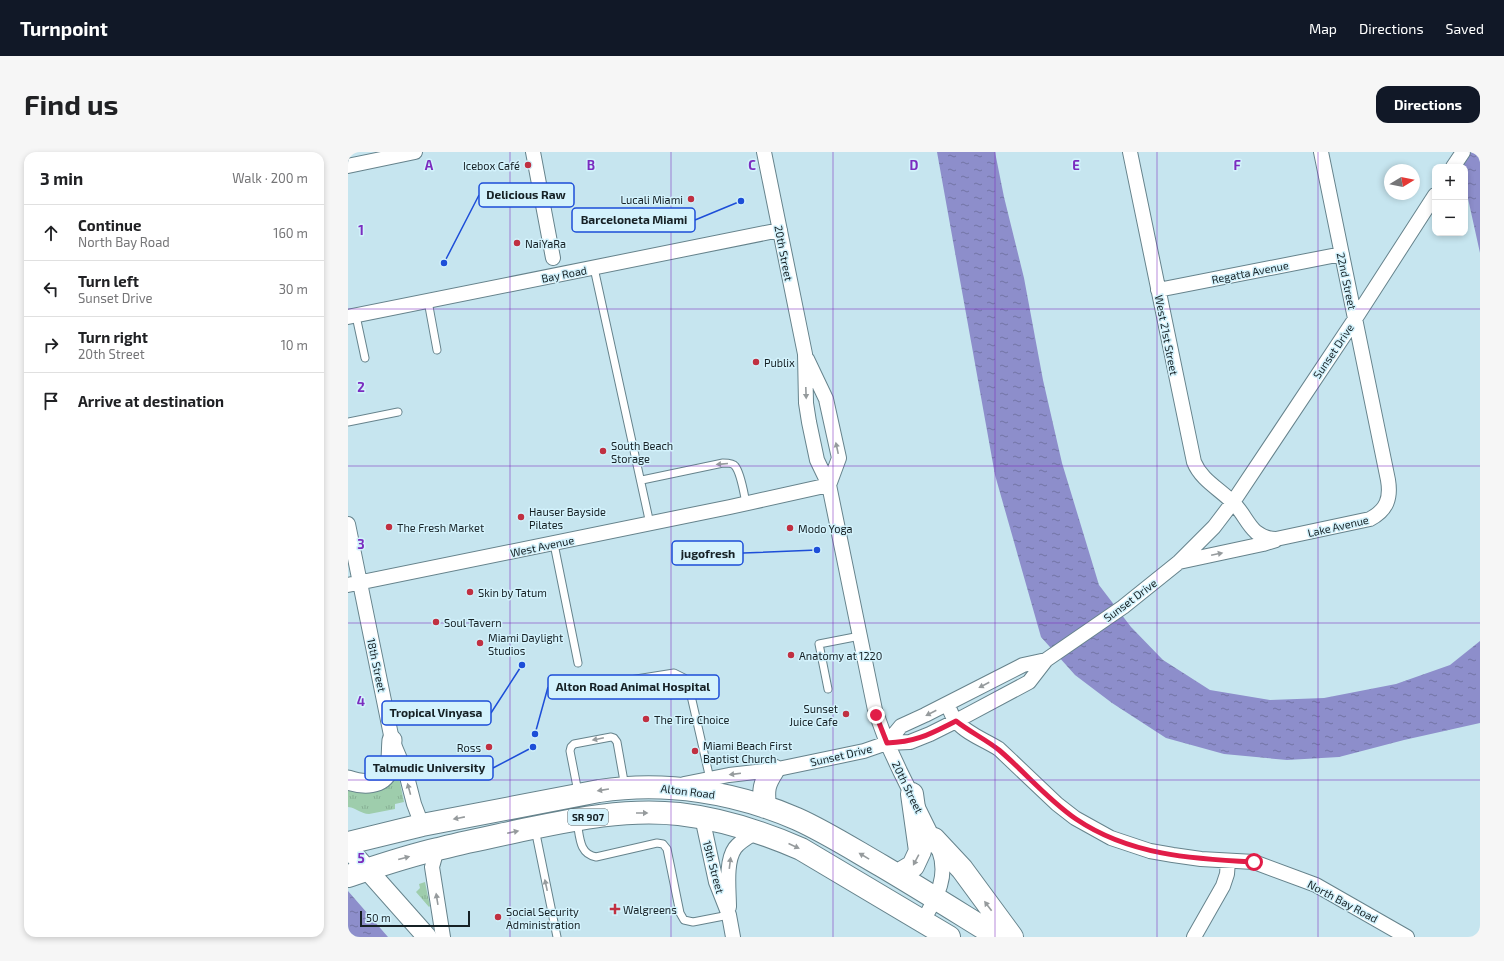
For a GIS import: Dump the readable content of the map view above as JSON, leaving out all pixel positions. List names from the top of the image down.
{
  "streets": {
    "highway": ["Alton Road", "SR 907"],
    "street": [
      "20th Street",
      "Regatta Avenue",
      "Bay Road",
      "22nd Street",
      "West 21st Street",
      "Sunset Drive",
      "Lake Avenue",
      "West Avenue",
      "18th Street",
      "19th Street",
      "North Bay Road"
    ]
  },
  "crossings": [
    ["20th Street", "Bay Road"],
    ["20th Street", "Sunset Drive"],
    ["20th Street", "West Avenue"],
    ["20th Street", "Alton Road"],
    ["Regatta Avenue", "22nd Street"],
    ["Regatta Avenue", "West 21st Street"],
    ["22nd Street", "Sunset Drive"],
    ["22nd Street", "Lake Avenue"],
    ["West 21st Street", "Sunset Drive"],
    ["West 21st Street", "Lake Avenue"],
    ["Sunset Drive", "Lake Avenue"],
    ["Sunset Drive", "Alton Road"],
    ["Sunset Drive", "North Bay Road"],
    ["West Avenue", "18th Street"],
    ["18th Street", "Alton Road"],
    ["Alton Road", "19th Street"]
  ],
  "one_way": ["Lake Avenue", "19th Street"],
  "places": {
    "other": [
      "Icebox Café",
      "Lucali Miami",
      "Barceloneta Miami",
      "NaiYaRa",
      "Delicious Raw",
      "Publix",
      "South Beach Storage",
      "Hauser Bayside Pilates",
      "The Fresh Market",
      "Modo Yoga",
      "jugofresh",
      "Skin by Tatum",
      "Soul Tavern",
      "Miami Daylight Studios",
      "Anatomy at 1220",
      "Tropical Vinyasa",
      "Sunset Juice Cafe",
      "The Tire Choice",
      "Alton Road Animal Hospital",
      "Ross",
      "Talmudic University",
      "Miami Beach First Baptist Church",
      "Social Security Administration"
    ],
    "health": ["Walgreens"]
  },
  "scale_bar": "50 m",
  "north": "right",
  "page": {
    "header": "Turnpoint",
    "nav": ["Map", "Directions", "Saved"],
    "buttons": "Directions",
    "title": "Find us",
    "heading": ["3 min", "Walk · 200 m"],
    "map_buttons": ["+", "−"],
    "list": [
      ["Continue", "North Bay Road", "160 m"],
      ["Turn left", "Sunset Drive", "30 m"],
      ["Turn right", "20th Street", "10 m"],
      "Arrive at destination"
    ],
    "scale": "50 m"
  },
  "grid": {
    "columns": [
      "A",
      "B",
      "C",
      "D",
      "E",
      "F"
    ],
    "rows": [
      "1",
      "2",
      "3",
      "4",
      "5"
    ]
  }
}
